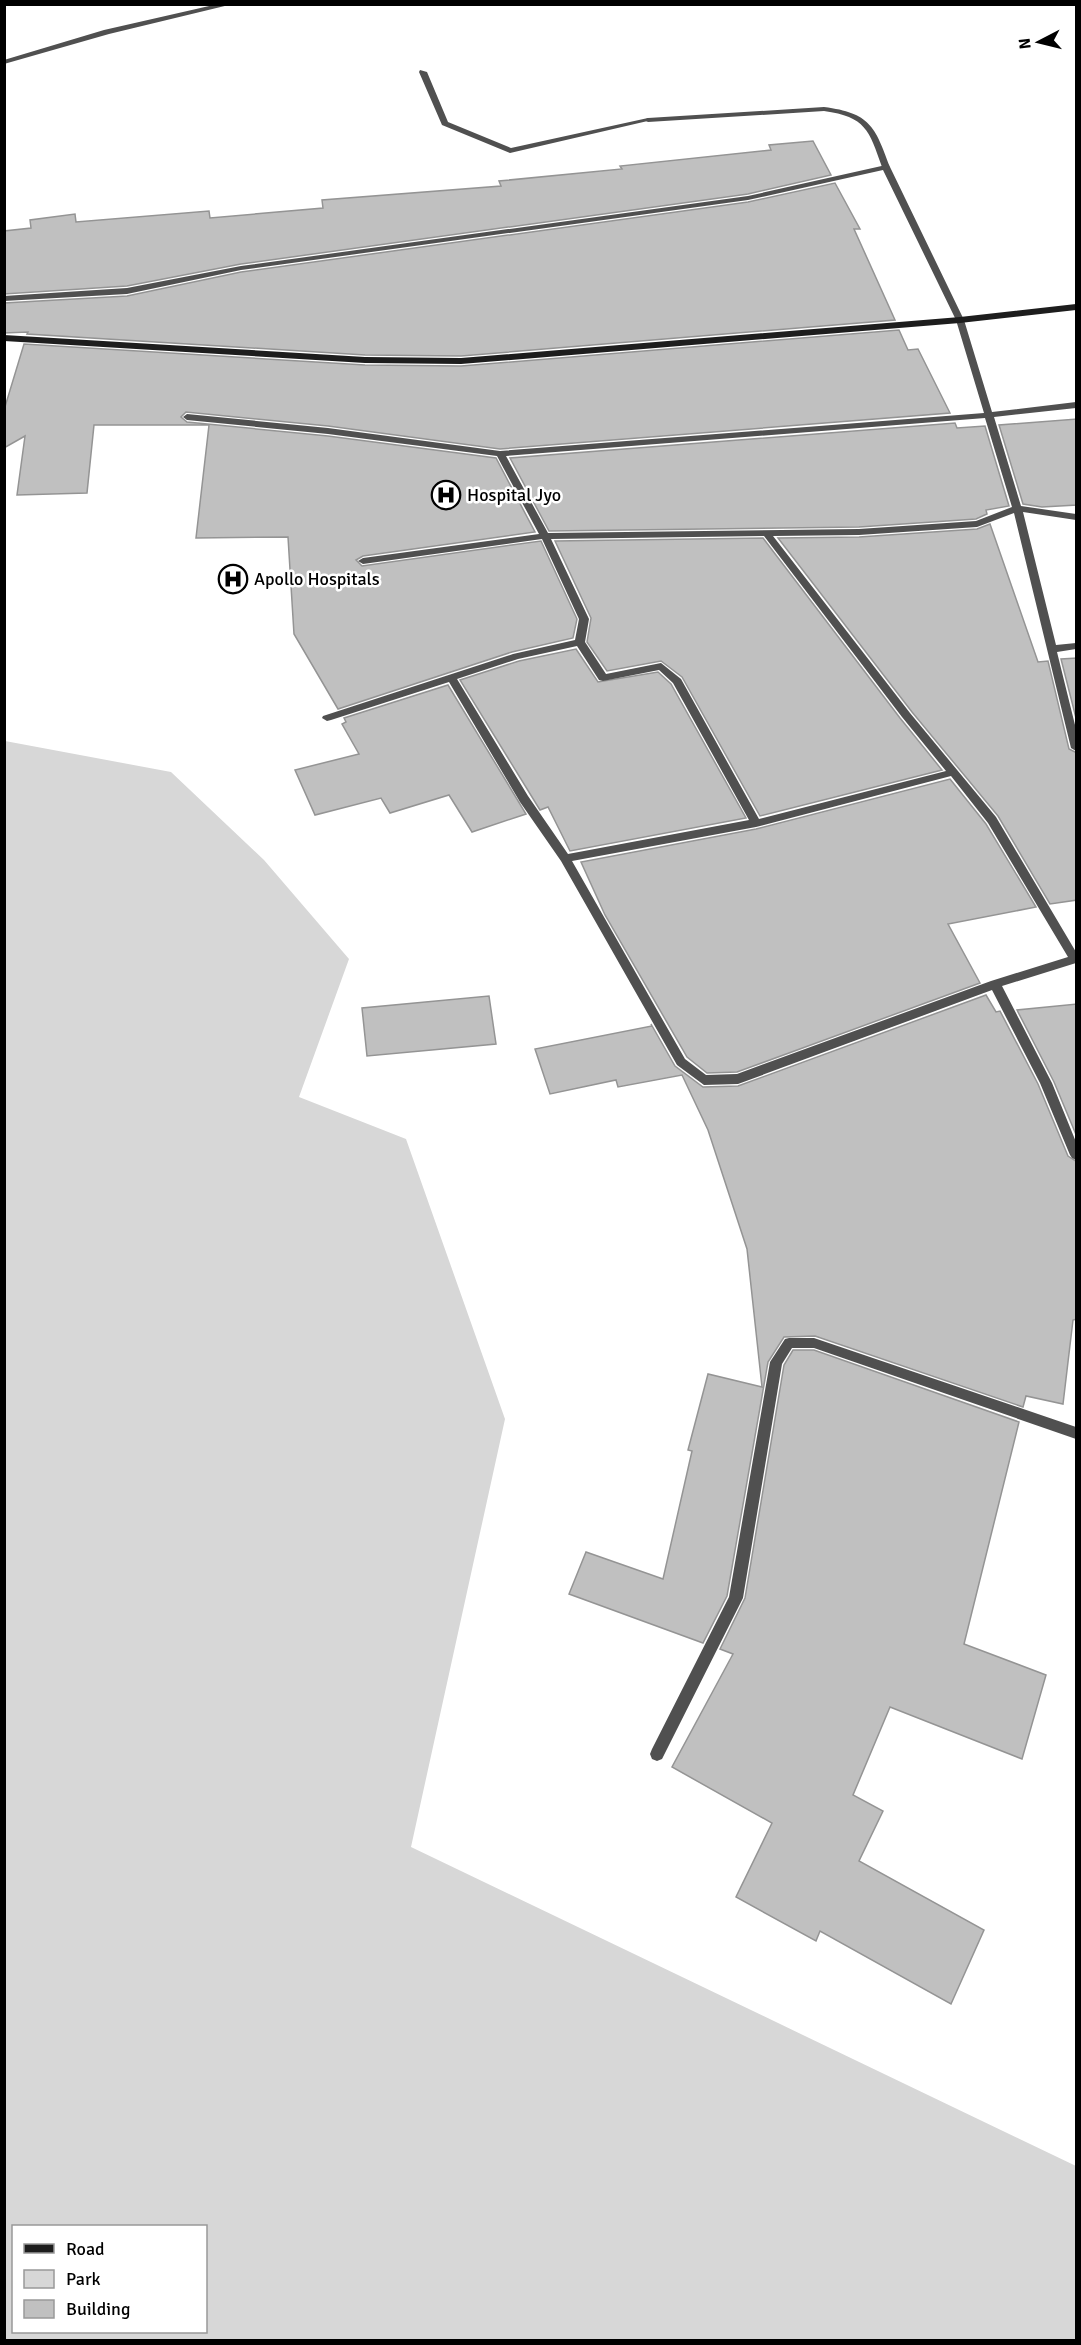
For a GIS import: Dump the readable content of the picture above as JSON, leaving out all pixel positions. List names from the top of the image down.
{
  "places": {
    "hospital": ["Hospital Jyo", "Apollo Hospitals"]
  },
  "legend": ["Road", "Park", "Building"],
  "north": "left"
}
